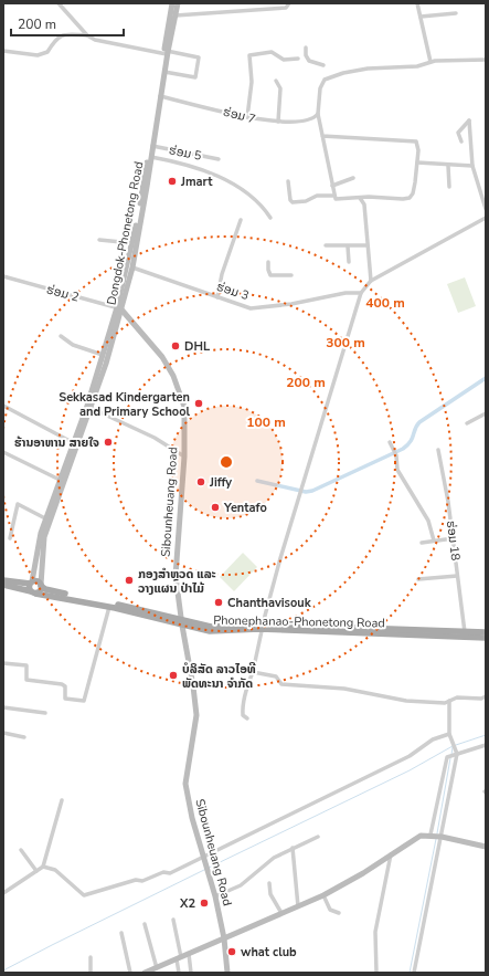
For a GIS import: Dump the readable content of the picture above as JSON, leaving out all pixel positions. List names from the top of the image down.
{
  "streets": {
    "main road": ["Dongdok-Phonetong Road", "Sibounheuang Road", "Phonephanao-Phonetong Road"],
    "street": [
      "ຮ່ອມ 7",
      "ຮ່ອມ 5",
      "ຮ່ອມ 3",
      "ຮ່ອມ 2",
      "ຮ່ອມ 18"
    ]
  },
  "crossings": [
    ["ຮ່ອມ 7", "Dongdok-Phonetong Road"],
    ["ຮ່ອມ 5", "Dongdok-Phonetong Road"],
    ["Dongdok-Phonetong Road", "ຮ່ອມ 3"],
    ["Dongdok-Phonetong Road", "ຮ່ອມ 2"],
    ["Dongdok-Phonetong Road", "Sibounheuang Road"],
    ["ຮ່ອມ 2", "Sibounheuang Road"],
    ["Sibounheuang Road", "Phonephanao-Phonetong Road"],
    ["ຮ່ອມ 18", "Phonephanao-Phonetong Road"]
  ],
  "places": [
    "Jmart",
    "DHL",
    "Sekkasad Kindergarten and Primary School",
    "ຮ້ານອາຫານ ສາຍໃຈ",
    "Jiffy",
    "Yentafo",
    "ກອງສໍາຫຼວດ ແລະ ວາງແຜນ ປ່າໄມ້",
    "Chanthavisouk",
    "ບໍລິສັດ ລາວໄອທີ ພັດທະນາ ຈຳກັດ",
    "X2",
    "what club"
  ],
  "scale_bar": "200 m",
  "rings": [
    "400 m",
    "300 m",
    "200 m",
    "100 m"
  ]
}
